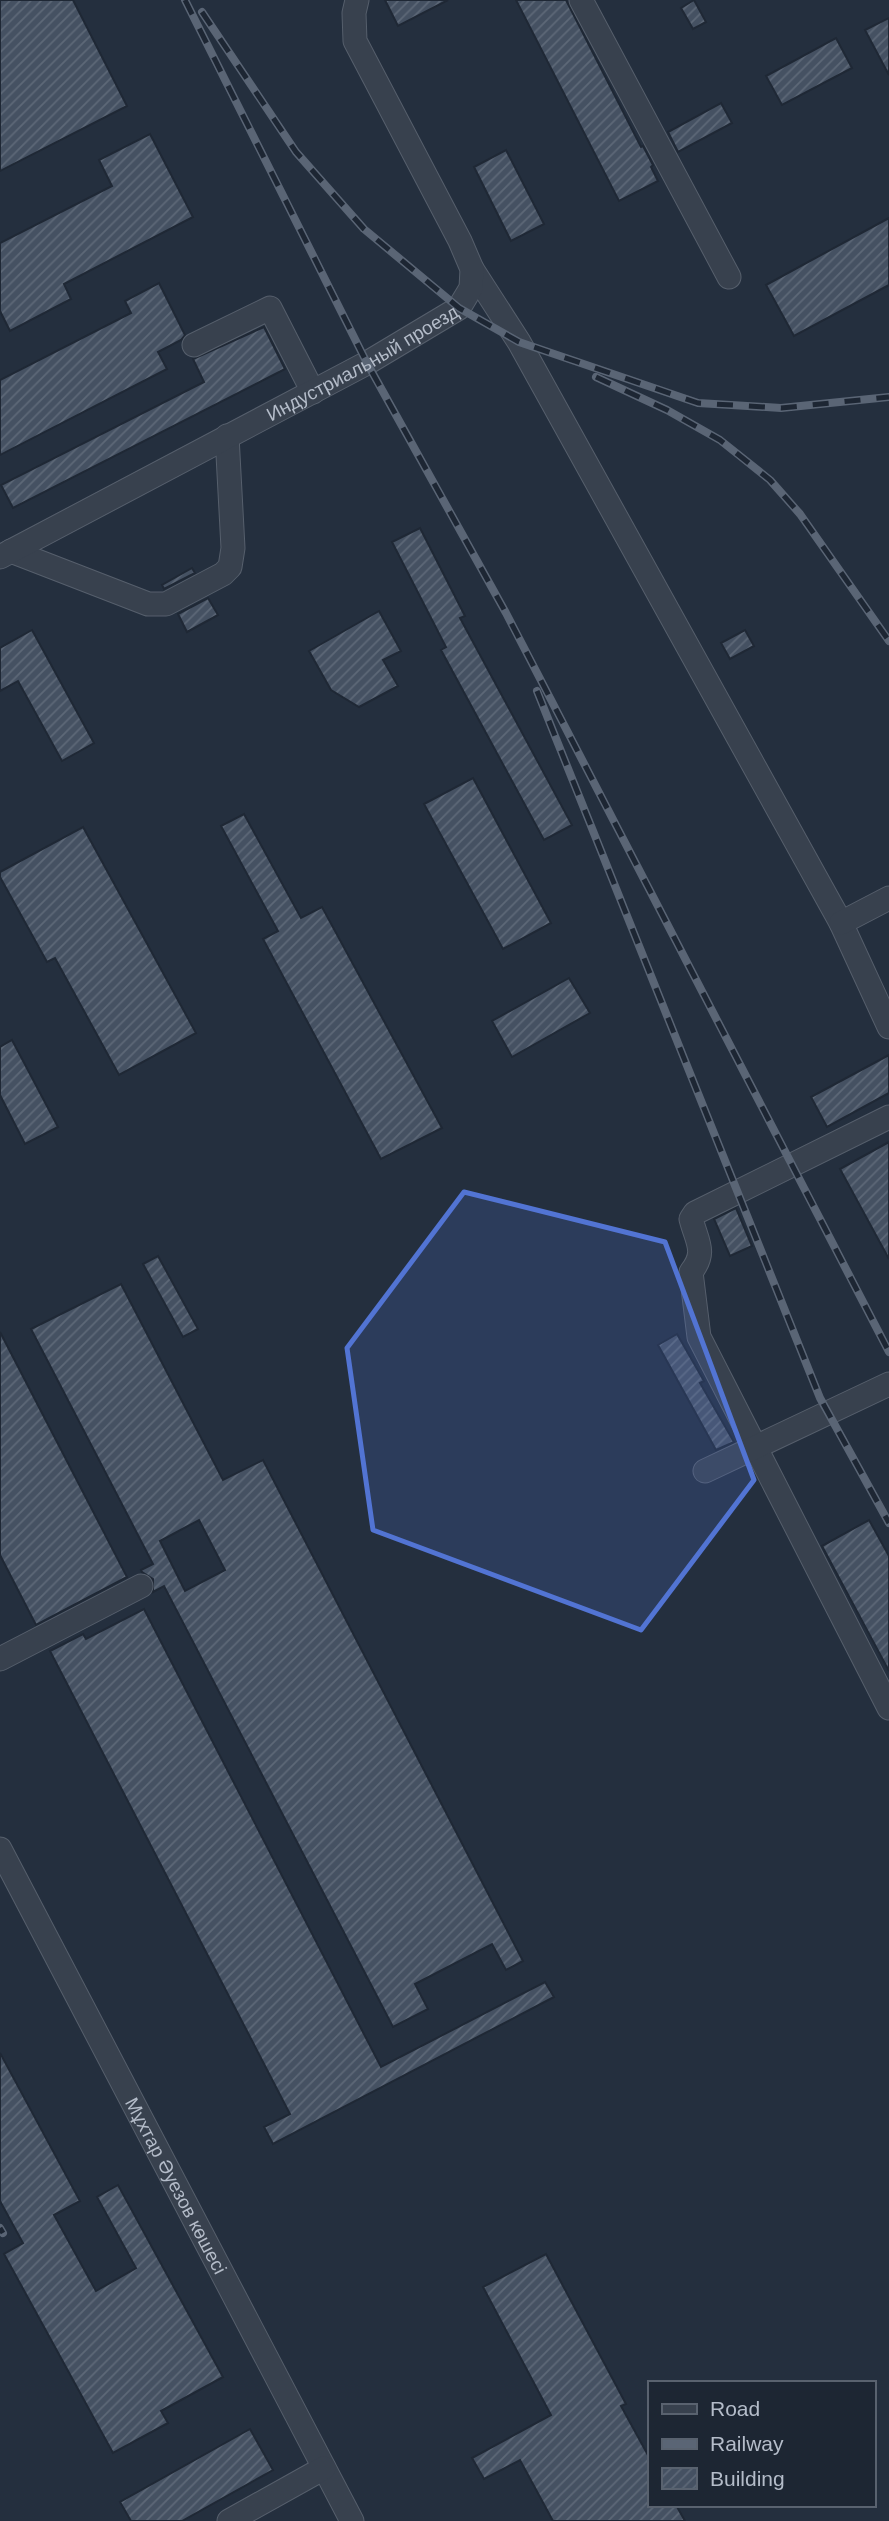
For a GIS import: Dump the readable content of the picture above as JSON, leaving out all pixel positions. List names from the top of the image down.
{
  "streets": {
    "street": ["Индустриальный проезд", "Мұхтар Әуезов көшесі"]
  },
  "legend": ["Road", "Railway", "Building"]
}
